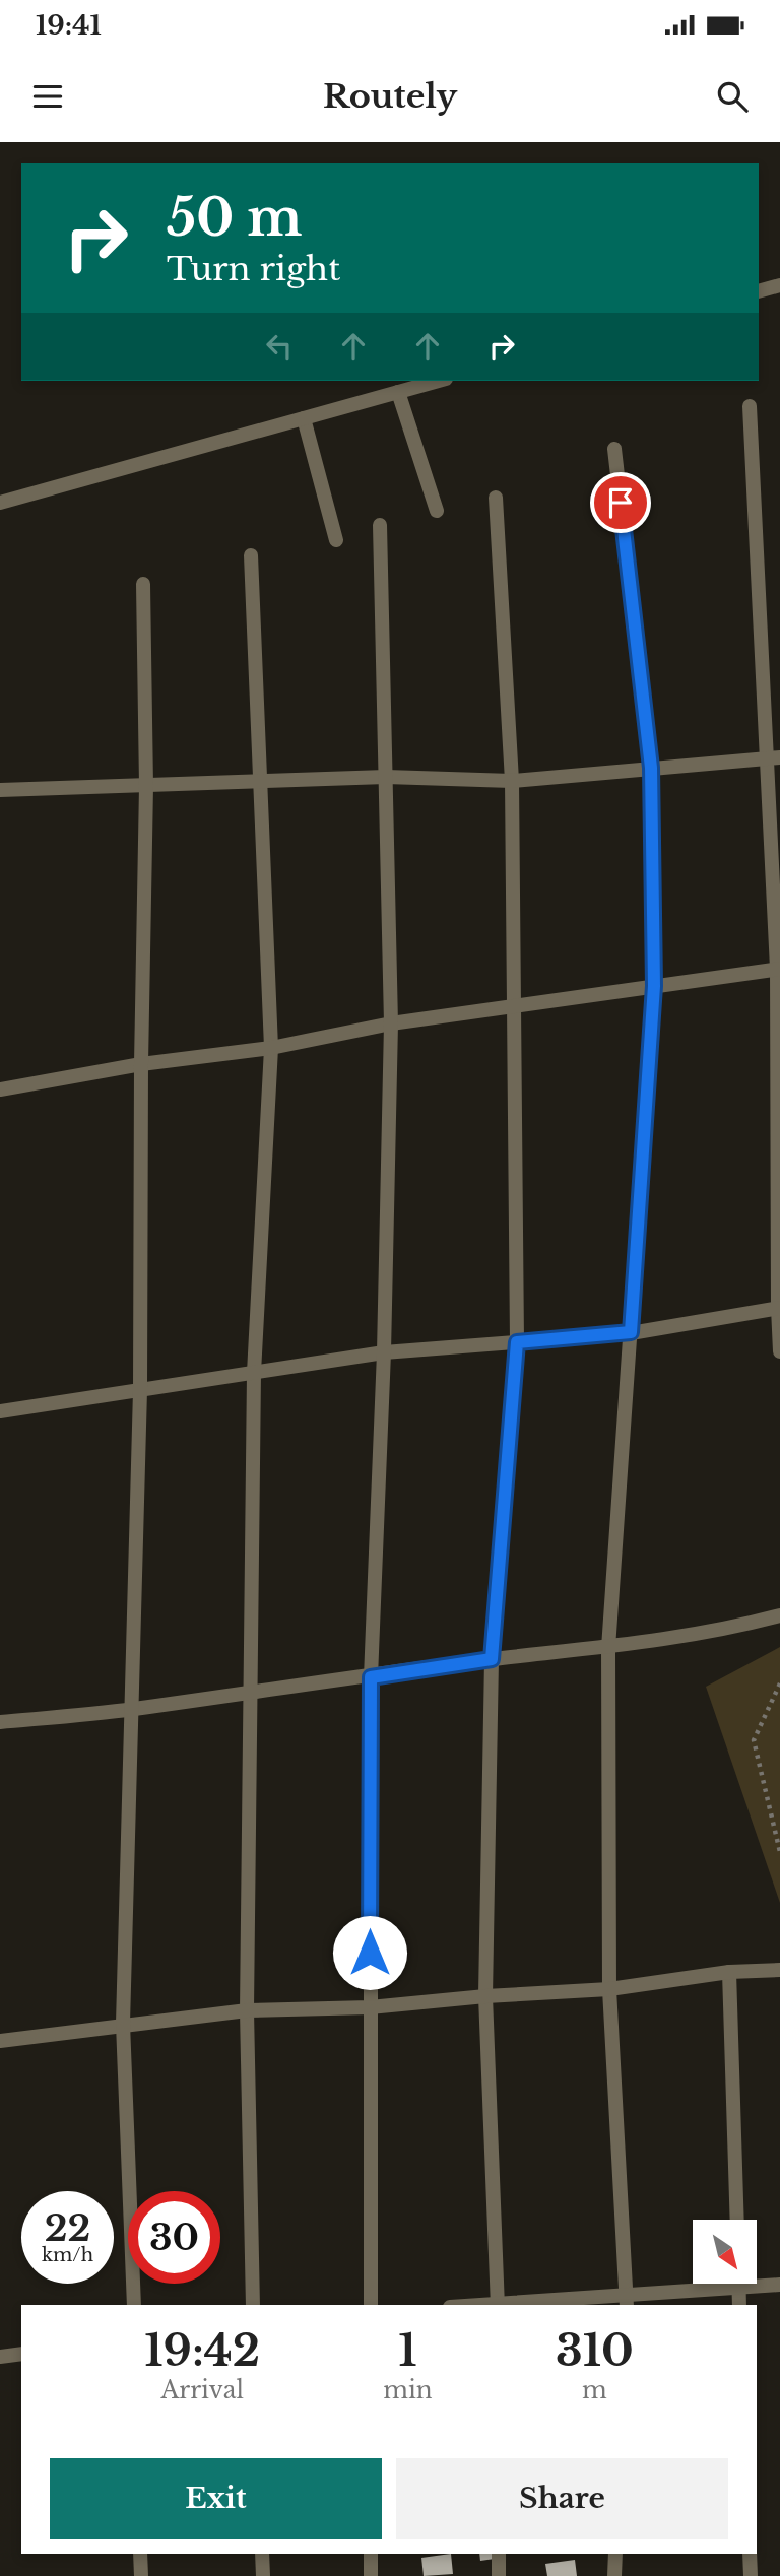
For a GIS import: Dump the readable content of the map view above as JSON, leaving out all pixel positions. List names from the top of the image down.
{
  "north": "bottom right",
  "page": {
    "status": "19:41",
    "header": "Routely",
    "turn": ["50 m", "Turn right"],
    "speed": "22 km/h",
    "limit": "30",
    "eta": [
      "19:42",
      "Arrival",
      "1",
      "min",
      "310",
      "m"
    ],
    "buttons": ["Exit", "Share"]
  }
}
